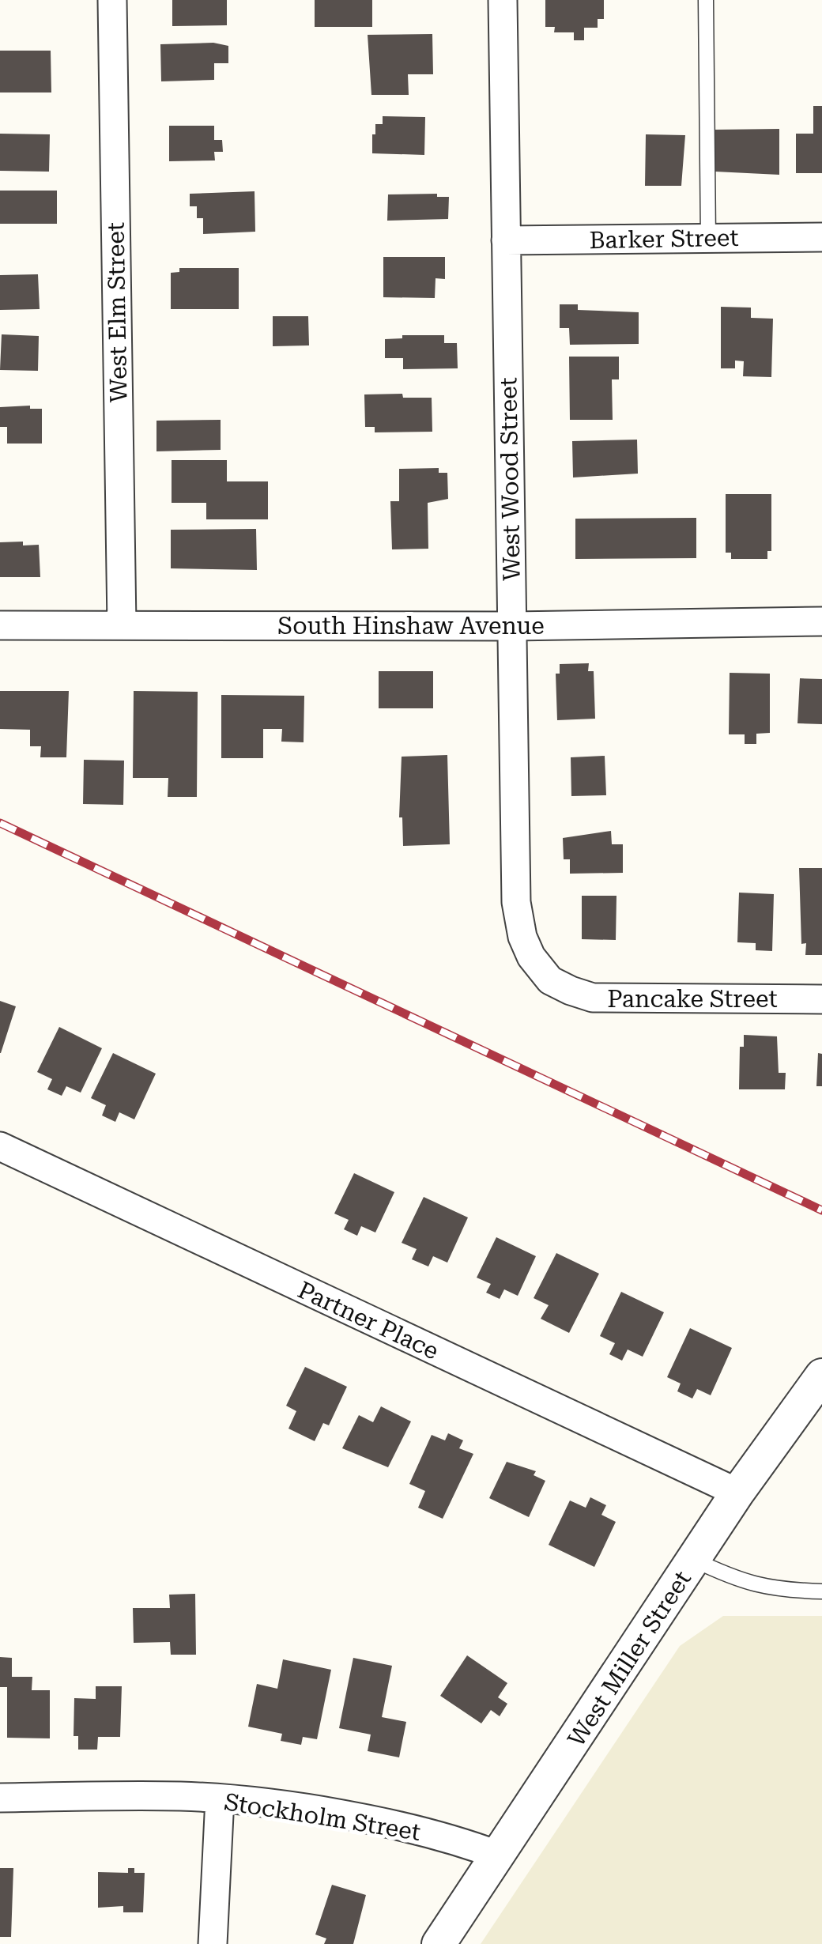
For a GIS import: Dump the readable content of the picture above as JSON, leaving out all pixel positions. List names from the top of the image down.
{
  "streets": {
    "street": [
      "Barker Street",
      "West Elm Street",
      "West Wood Street",
      "South Hinshaw Avenue",
      "Pancake Street",
      "Partner Place",
      "West Miller Street",
      "Stockholm Street"
    ]
  },
  "crossings": [
    ["Barker Street", "West Wood Street"],
    ["West Elm Street", "South Hinshaw Avenue"],
    ["West Wood Street", "South Hinshaw Avenue"],
    ["West Wood Street", "Pancake Street"],
    ["Partner Place", "West Miller Street"],
    ["West Miller Street", "Stockholm Street"]
  ]
}
